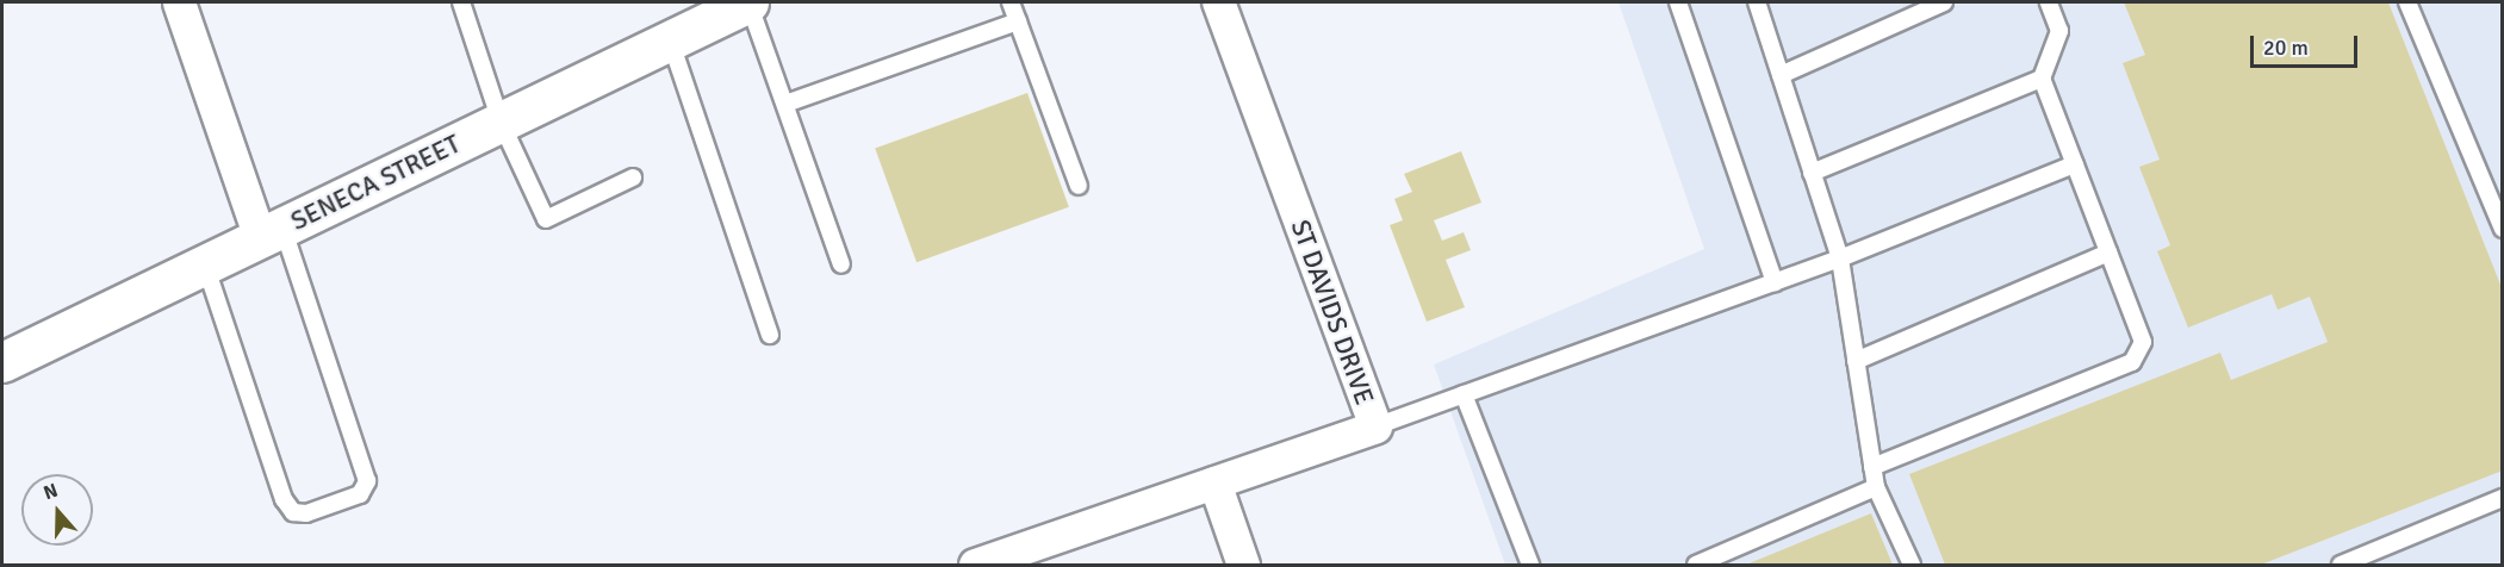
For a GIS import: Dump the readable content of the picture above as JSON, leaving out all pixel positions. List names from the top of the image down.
{
  "streets": {
    "street": ["SENECA STREET", "ST DAVIDS DRIVE"]
  },
  "scale_bar": "20 m",
  "north": "top"
}
